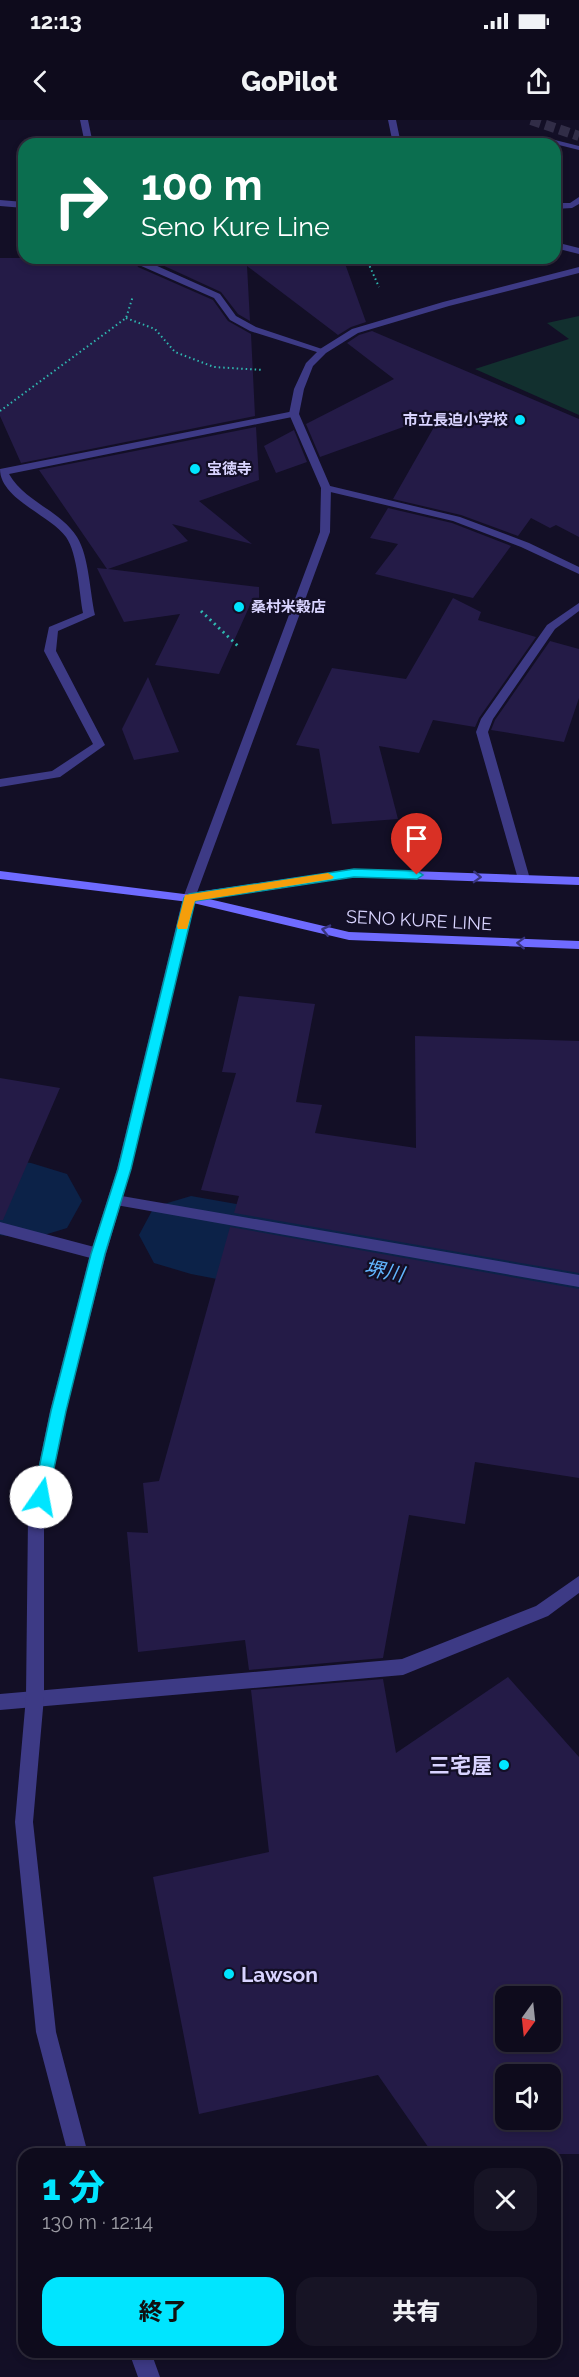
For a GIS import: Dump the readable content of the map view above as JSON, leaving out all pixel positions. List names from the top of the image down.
{
  "streets": {
    "main road": ["SENO KURE LINE"]
  },
  "water": ["堺川"],
  "places": [
    "市立長迫小学校",
    "宝徳寺",
    "桑村米穀店",
    "三宅屋",
    "Lawson"
  ],
  "north": "bottom",
  "page": {
    "status": "12:13",
    "header": "GoPilot",
    "turn": ["100 m", "Seno Kure Line"],
    "heading": ["1 分", "130 m · 12:14"],
    "buttons": ["終了", "共有"]
  }
}
